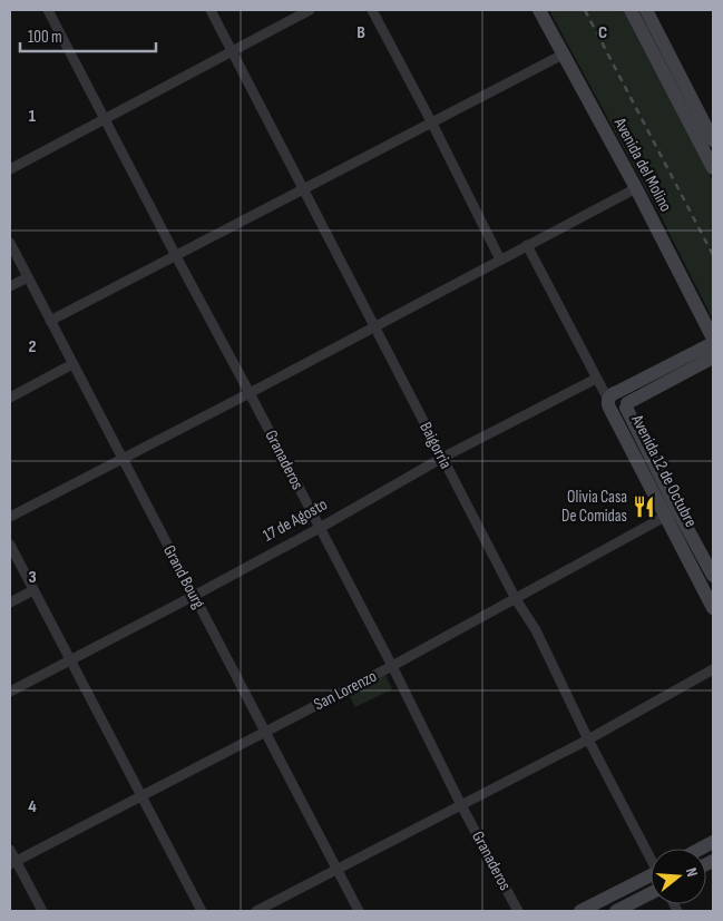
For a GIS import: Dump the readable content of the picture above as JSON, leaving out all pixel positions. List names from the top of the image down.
{
  "streets": {
    "main road": ["Avenida del Molino", "Avenida 12 de Octubre"],
    "street": [
      "Baigorria",
      "Granaderos",
      "17 de Agosto",
      "Grand Bourg",
      "San Lorenzo"
    ]
  },
  "crossings": [
    ["Baigorria", "17 de Agosto"],
    ["Baigorria", "San Lorenzo"],
    ["Granaderos", "17 de Agosto"],
    ["Granaderos", "San Lorenzo"],
    ["Avenida 12 de Octubre", "San Lorenzo"],
    ["17 de Agosto", "Grand Bourg"],
    ["Grand Bourg", "San Lorenzo"]
  ],
  "places": {
    "restaurant": ["Olivia Casa De Comidas"]
  },
  "scale_bar": "100 m",
  "north": "right",
  "grid": {
    "columns": ["B", "C"],
    "rows": [
      "1",
      "2",
      "3",
      "4"
    ]
  }
}
